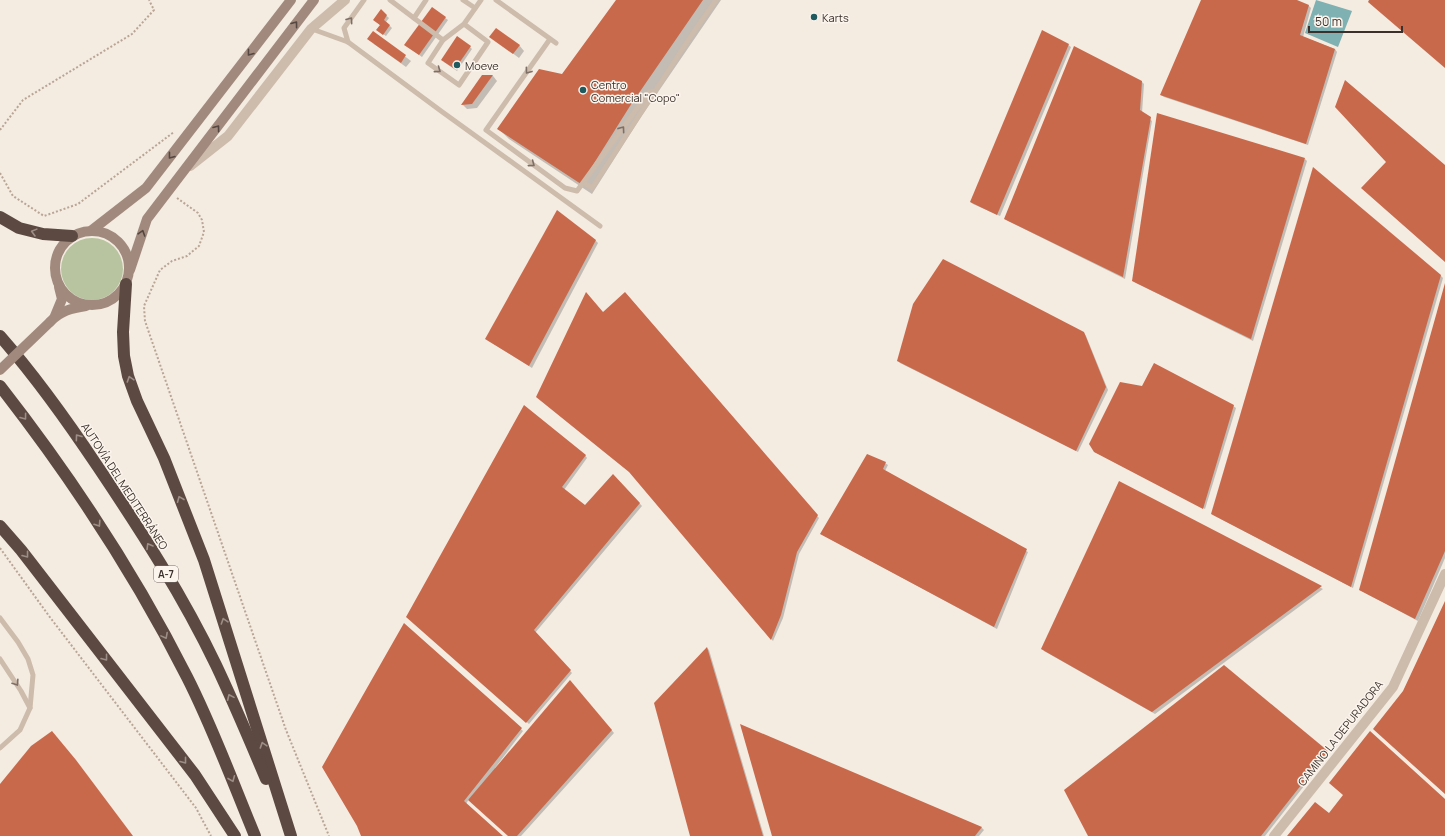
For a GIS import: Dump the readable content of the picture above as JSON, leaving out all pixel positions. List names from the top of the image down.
{
  "streets": {
    "highway": ["AUTOVÍA DEL MEDITERRÁNEO", "A-7"],
    "street": ["CAMINO LA DEPURADORA"]
  },
  "places": ["Karts", "Moeve", "Centro Comercial \"Copo\""],
  "scale_bar": "50 m"
}
